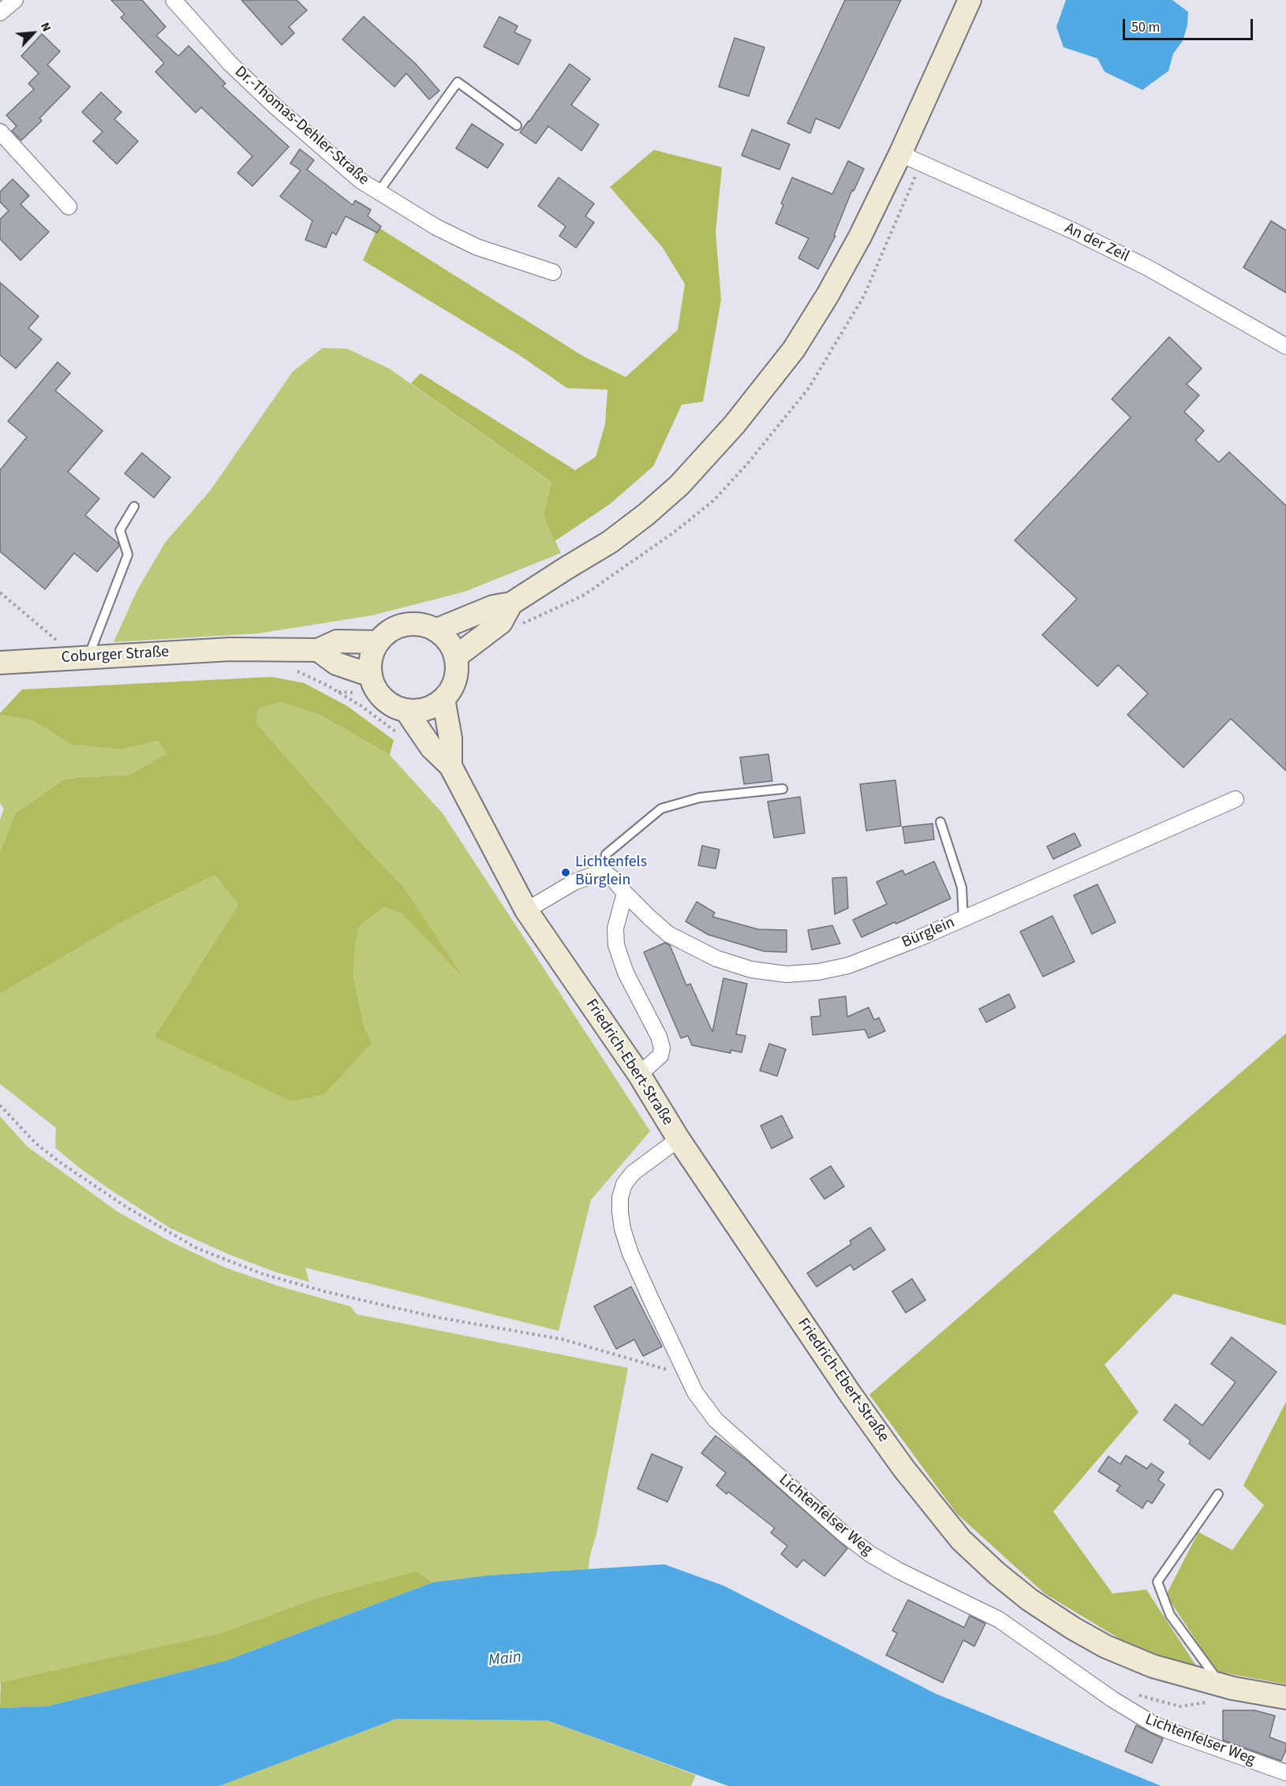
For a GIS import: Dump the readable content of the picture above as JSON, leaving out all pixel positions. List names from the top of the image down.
{
  "streets": {
    "street": [
      "Dr.-Thomas-Dehler-Straße",
      "An der Zeil",
      "Coburger Straße",
      "Bürglein",
      "Friedrich-Ebert-Straße",
      "Lichtenfelser Weg"
    ]
  },
  "crossings": [
    ["Friedrich-Ebert-Straße", "Lichtenfelser Weg"]
  ],
  "water": ["Main"],
  "places": ["Lichtenfels Bürglein"],
  "scale_bar": "50 m",
  "north": "top right"
}
